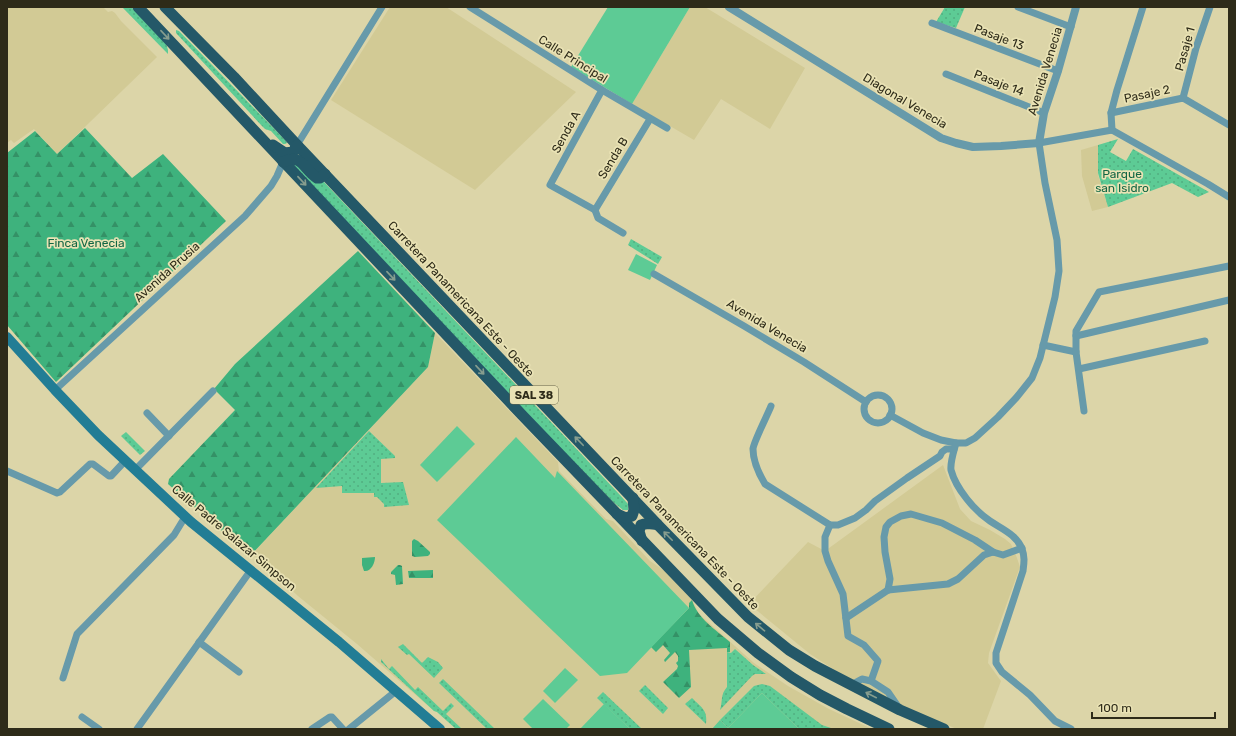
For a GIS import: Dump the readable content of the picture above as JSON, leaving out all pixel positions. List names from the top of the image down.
{
  "streets": {
    "highway": ["Carretera Panamericana Este - Oeste", "SAL 38"],
    "main road": ["Calle Padre Salazar Simpson"],
    "street": [
      "Pasaje 13",
      "Pasaje 1",
      "Calle Principal",
      "Avenida Venecia",
      "Pasaje 14",
      "Pasaje 2",
      "Diagonal Venecia",
      "Senda A",
      "Senda B",
      "Avenida Prusia"
    ]
  },
  "crossings": [
    ["Pasaje 13", "Avenida Venecia"],
    ["Pasaje 1", "Pasaje 2"],
    ["Calle Principal", "Senda A"],
    ["Calle Principal", "Senda B"],
    ["Avenida Venecia", "Pasaje 14"],
    ["Avenida Venecia", "Diagonal Venecia"],
    ["Senda A", "Senda B"],
    ["Avenida Prusia", "SAL 38"],
    ["Avenida Prusia", "Calle Padre Salazar Simpson"]
  ],
  "parks": ["Parque san Isidro", "Finca Venecia"],
  "scale_bar": "100 m"
}
